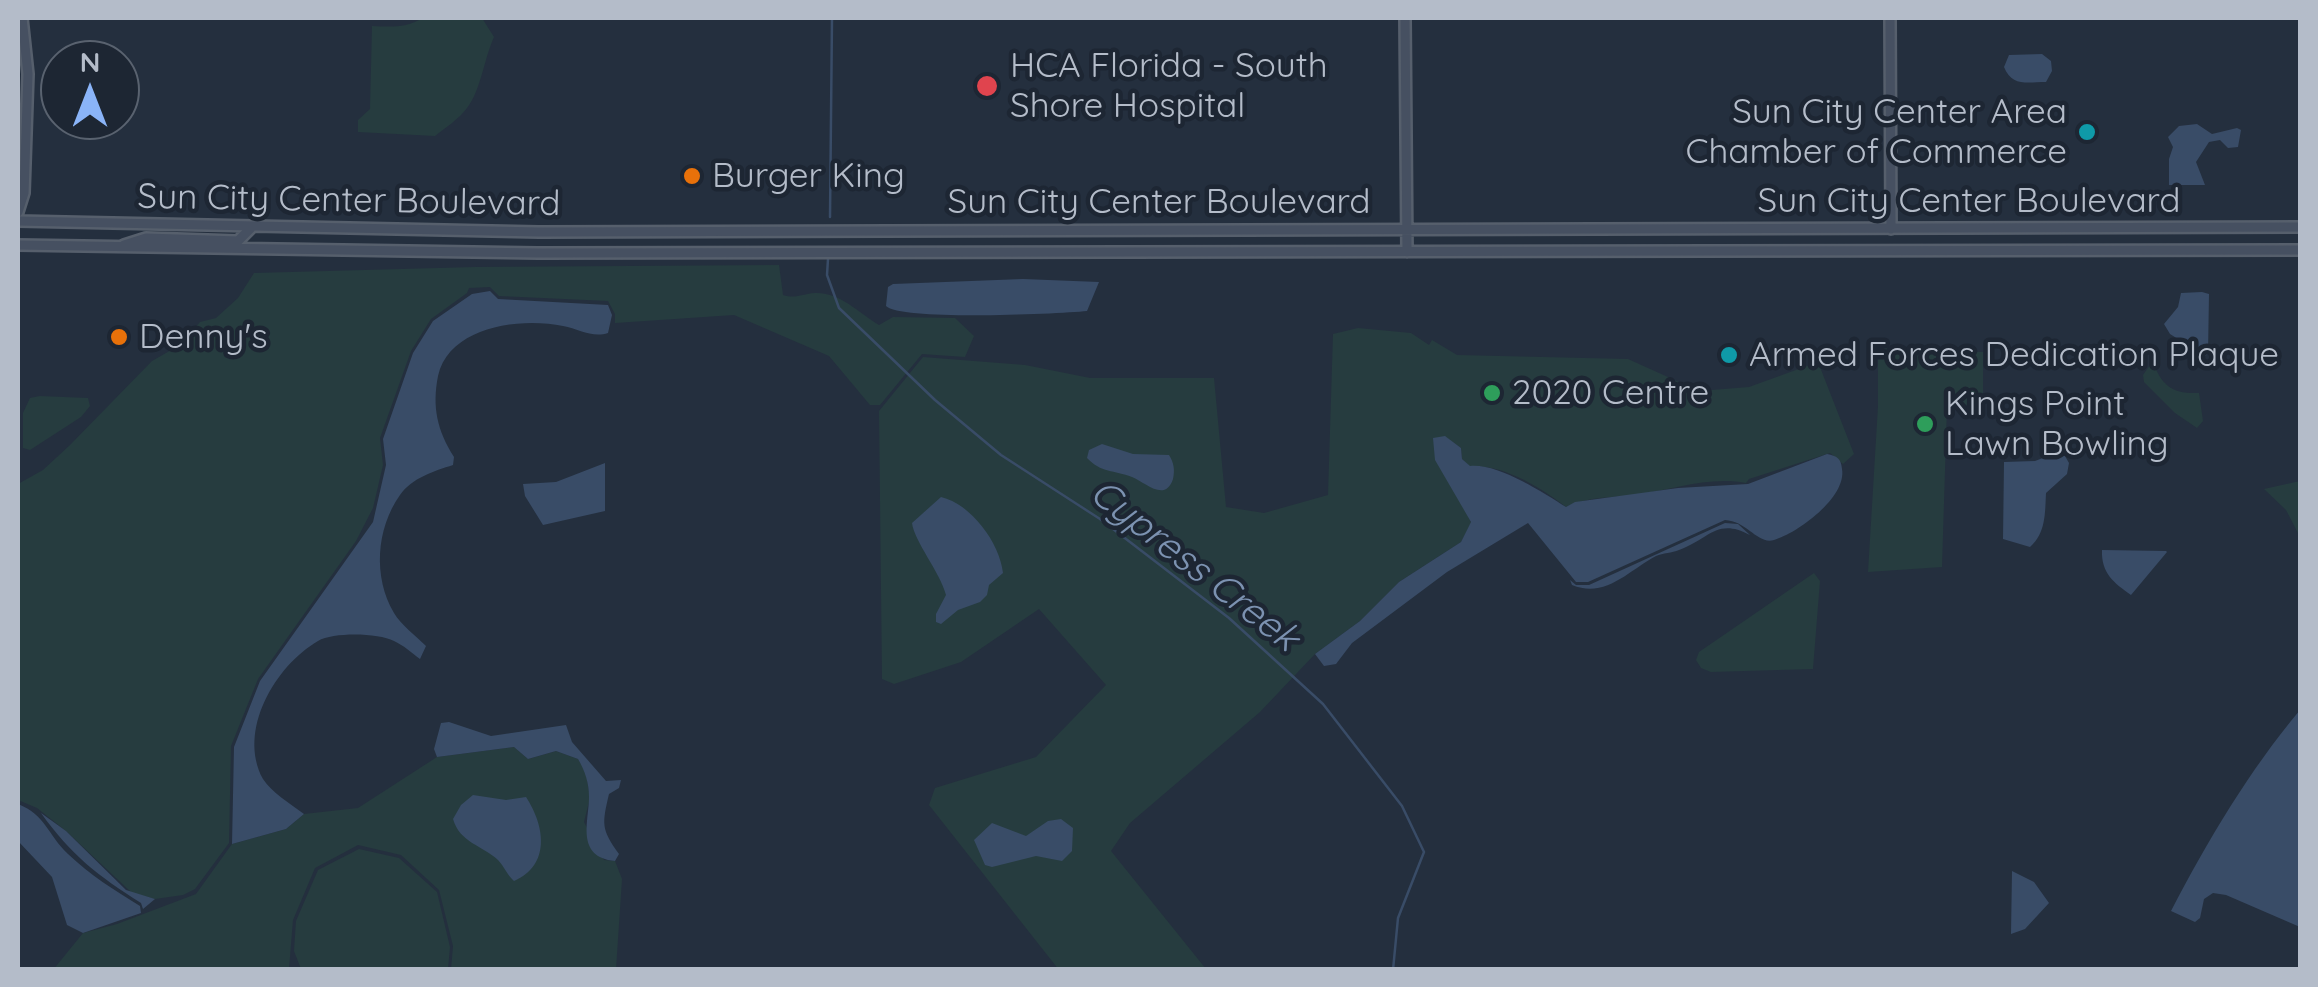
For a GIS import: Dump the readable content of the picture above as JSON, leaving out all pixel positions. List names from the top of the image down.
{
  "streets": {
    "main road": ["Sun City Center Boulevard"]
  },
  "water": ["Cypress Creek"],
  "places": [
    "HCA Florida - South Shore Hospital",
    "Sun City Center Area Chamber of Commerce",
    "Burger King",
    "Denny's",
    "Armed Forces Dedication Plaque",
    "2020 Centre",
    "Kings Point Lawn Bowling"
  ],
  "north": "top"
}
